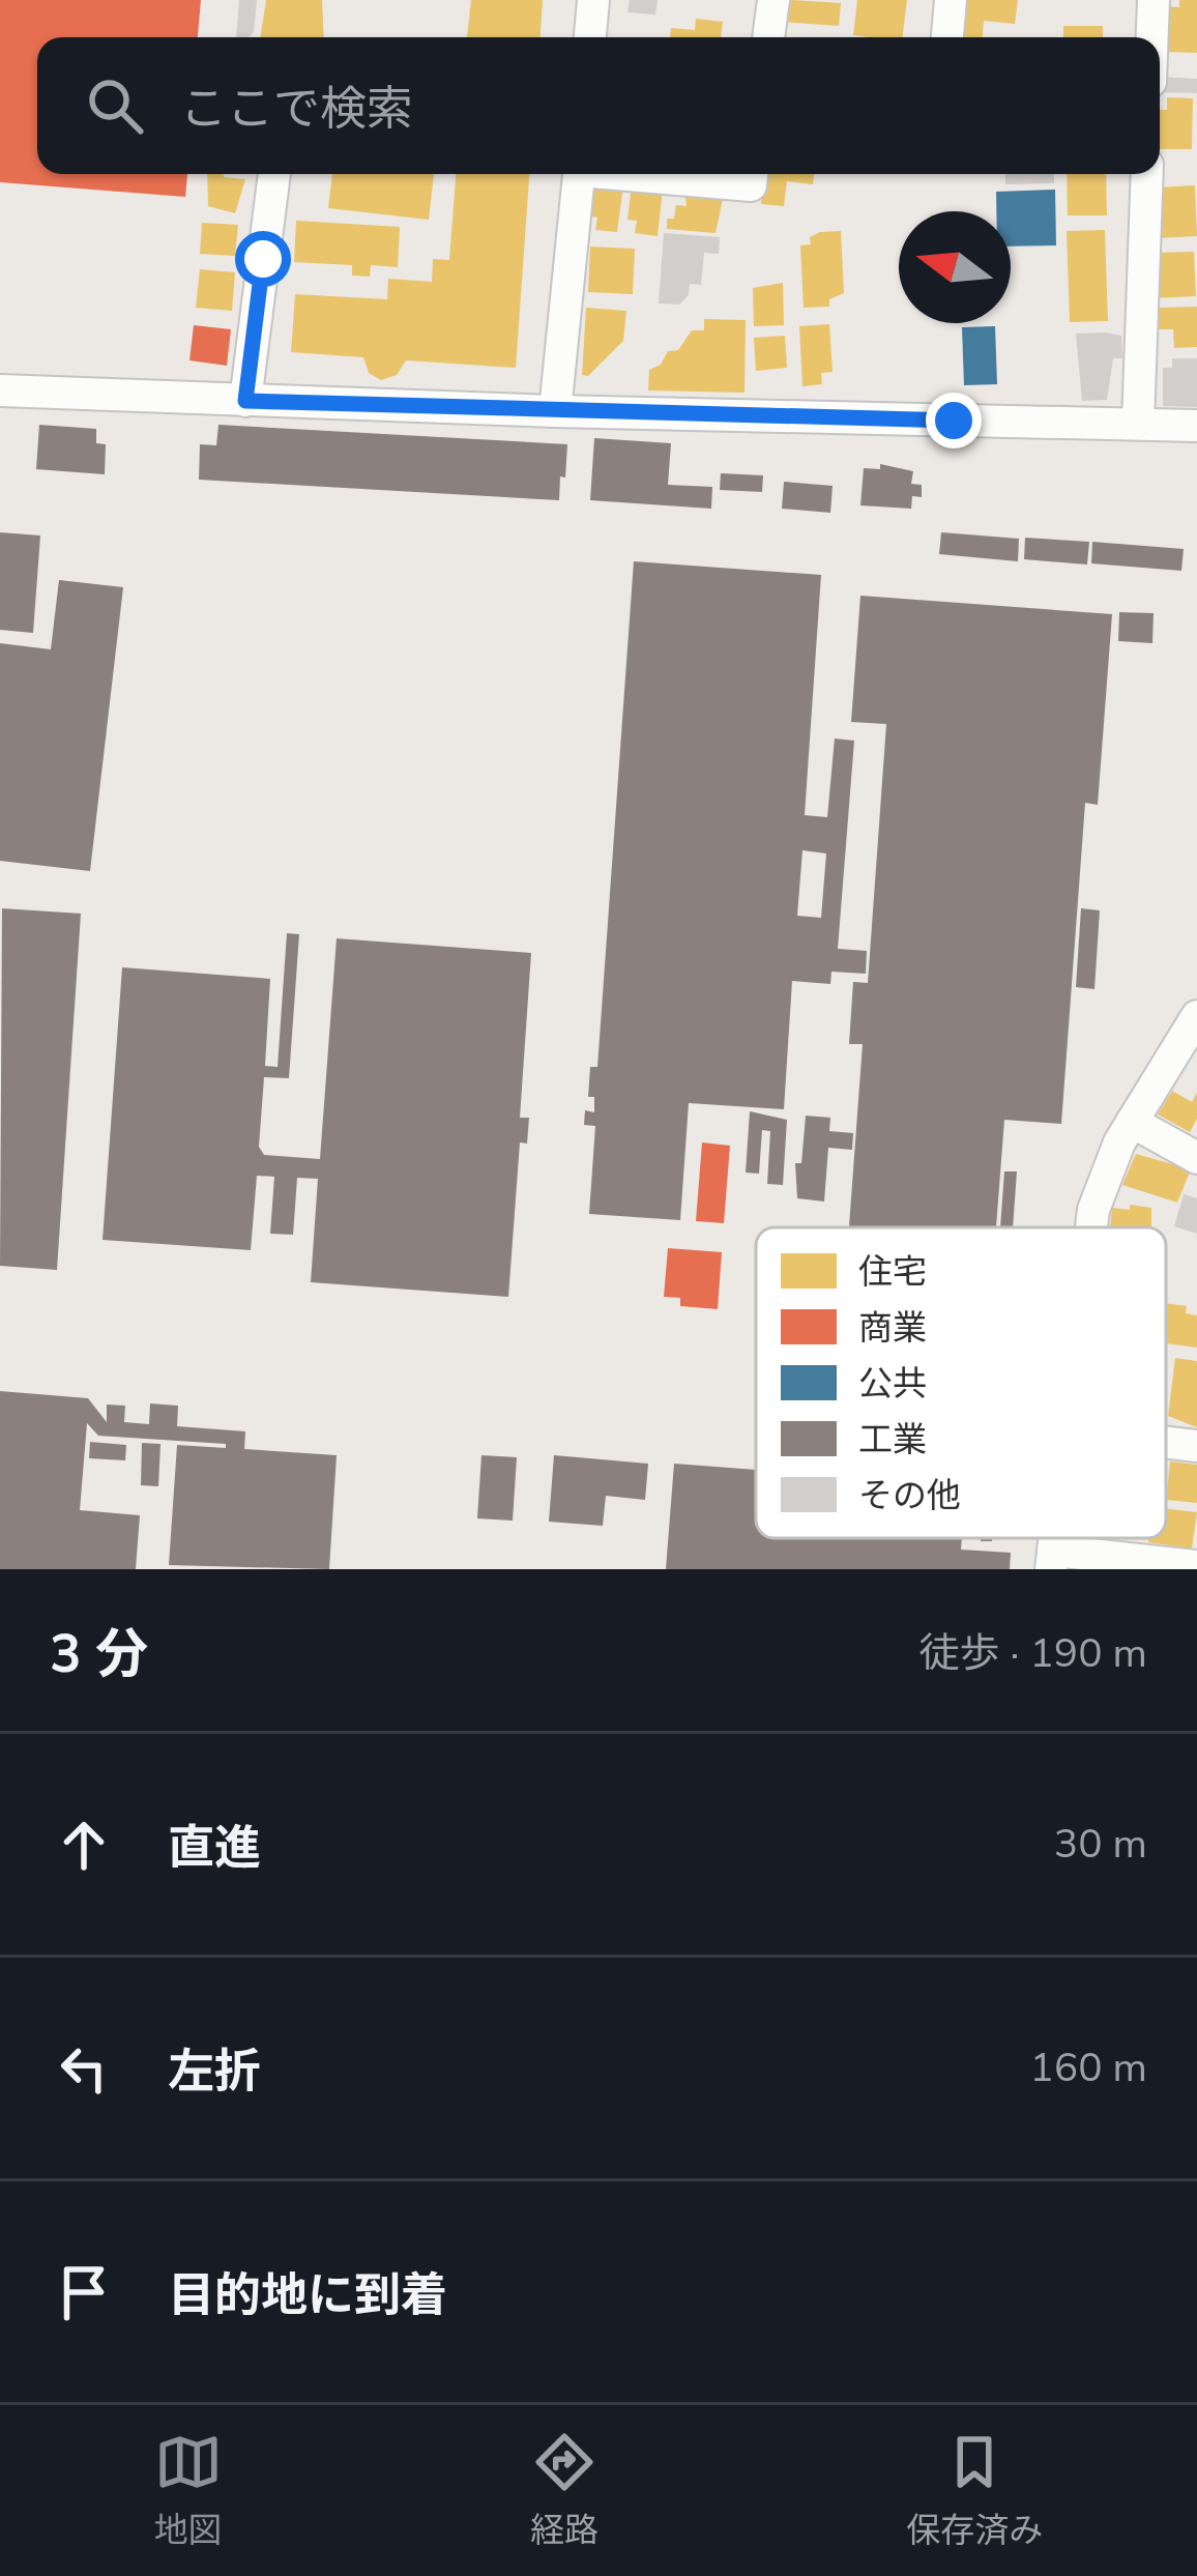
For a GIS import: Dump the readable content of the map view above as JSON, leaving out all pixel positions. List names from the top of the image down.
{
  "legend": [
    "住宅",
    "商業",
    "公共",
    "工業",
    "その他"
  ],
  "north": "left",
  "page": {
    "search": "ここで検索",
    "heading": ["3 分", "徒歩 · 190 m"],
    "list": [
      ["直進", "30 m"],
      ["左折", "160 m"],
      "目的地に到着"
    ],
    "nav": ["地図", "経路", "保存済み"]
  }
}
